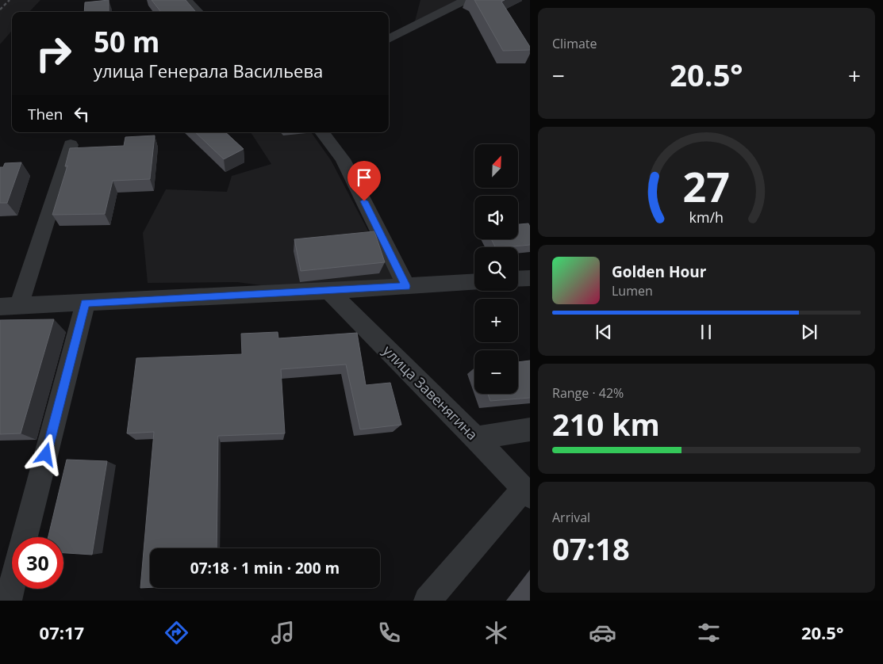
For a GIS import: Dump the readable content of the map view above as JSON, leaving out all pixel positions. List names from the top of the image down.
{
  "streets": {
    "street": ["улица Завенягина"]
  },
  "north": "top right",
  "page": {
    "tile": [
      "Climate",
      ["Range · 42%", "210 km"],
      ["Arrival", "07:18"]
    ],
    "turn": ["50 m", "улица Генерала Васильева"],
    "heat": ["−", "20.5°", "+"],
    "then": "Then",
    "map_buttons": ["+", "−"],
    "song": ["Golden Hour", "Lumen"],
    "limit": "30",
    "trip": "07:18 · 1 min · 200 m",
    "tabs": ["07:17", "20.5°"],
    "gauge": ["27", "km/h"]
  }
}
